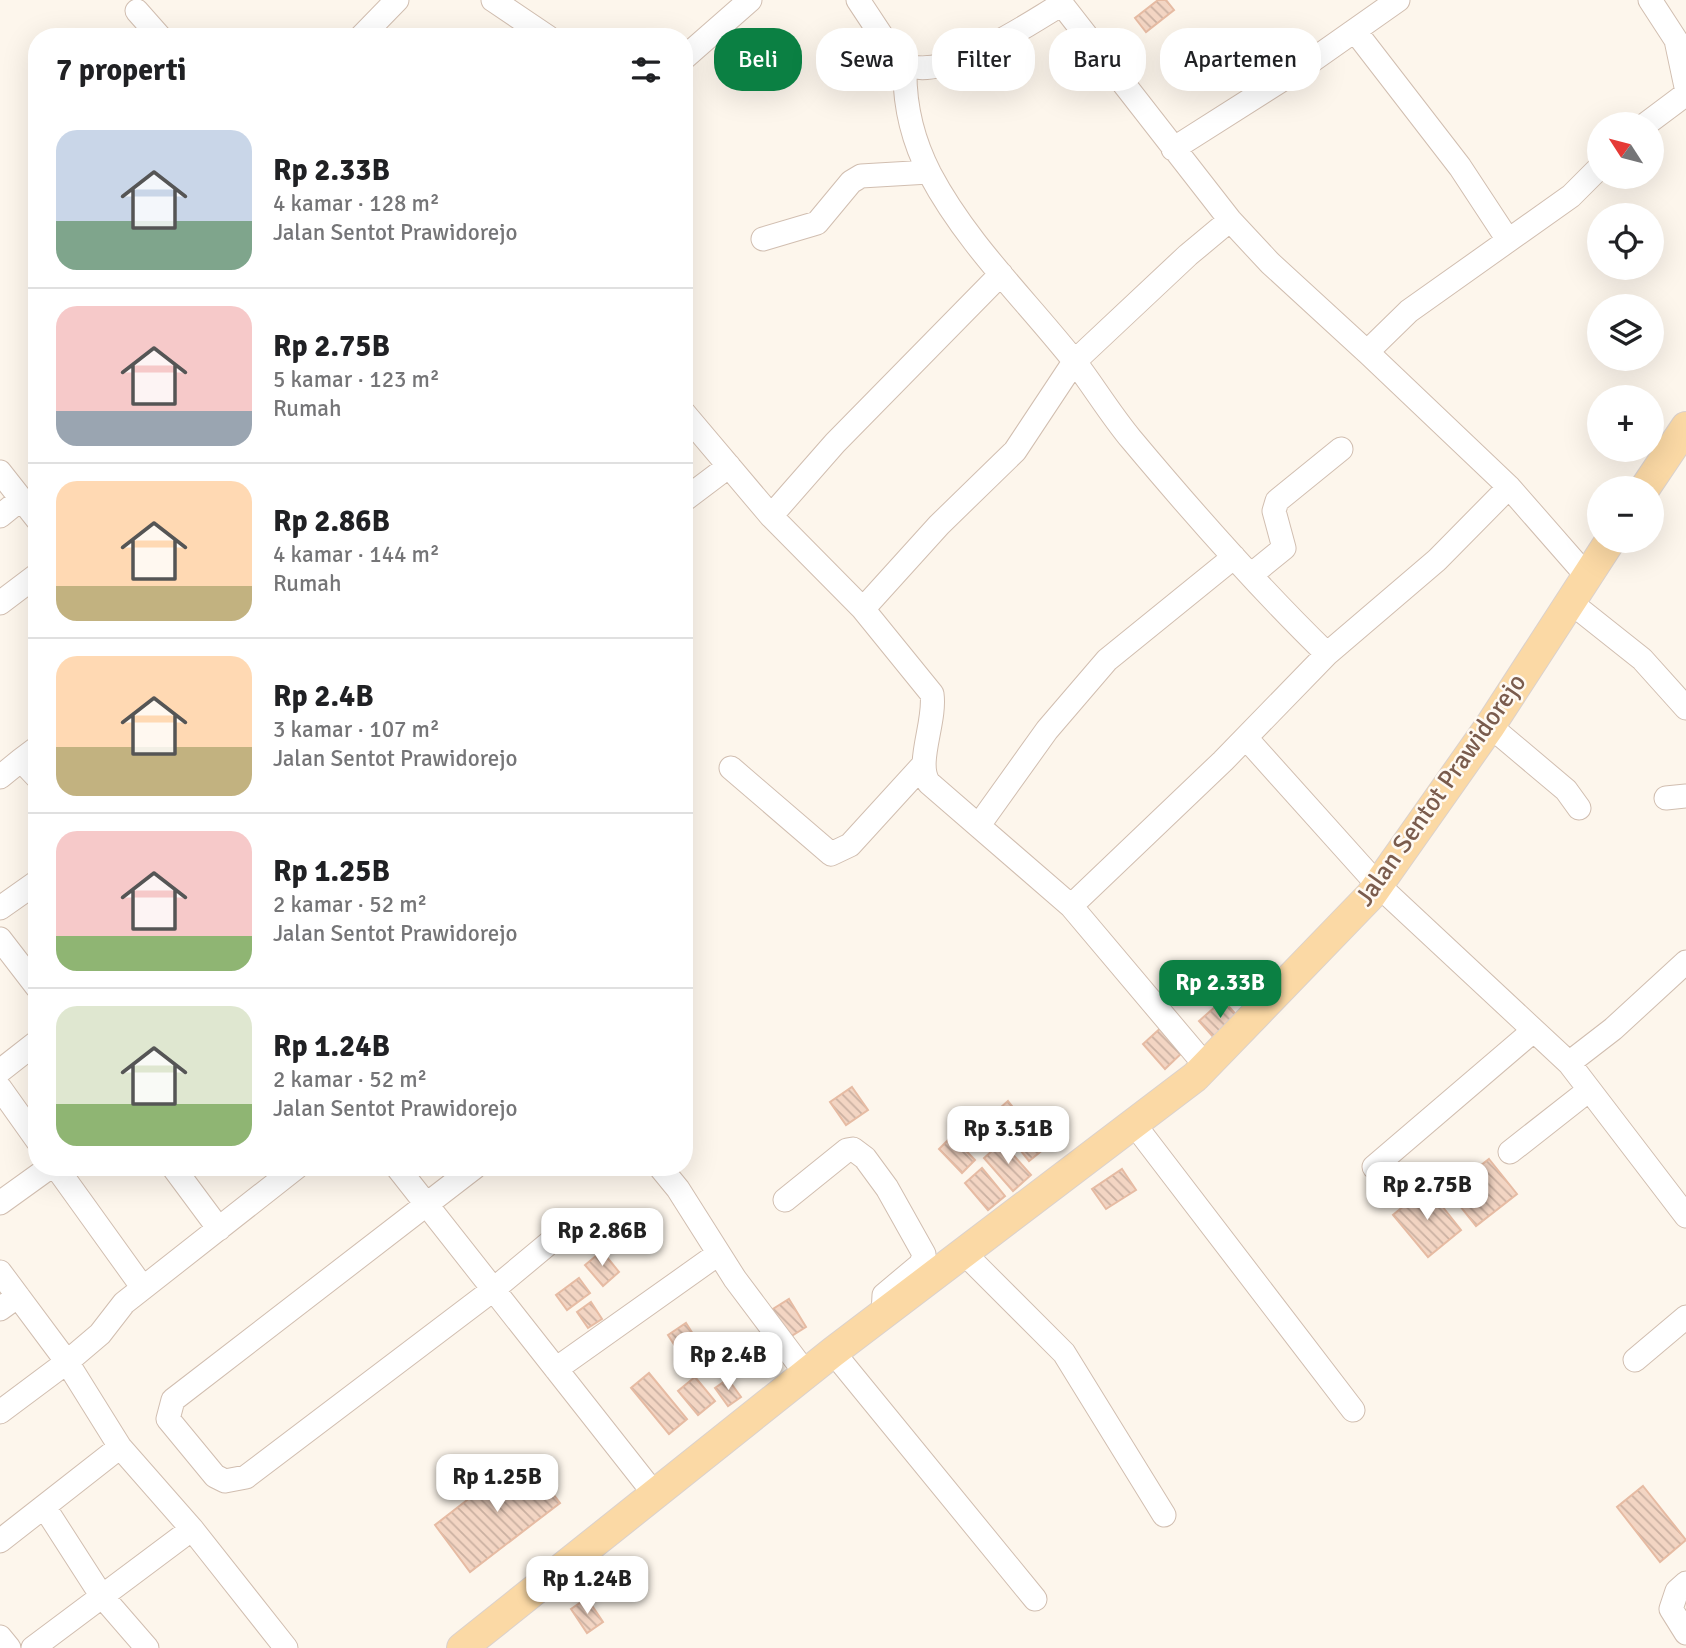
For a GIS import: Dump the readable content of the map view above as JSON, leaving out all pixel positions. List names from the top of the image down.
{
  "streets": {
    "main road": ["Jalan Sentot Prawidorejo"]
  },
  "north": "top left",
  "page": {
    "chip": [
      "Beli",
      "Sewa",
      "Filter",
      "Baru",
      "Apartemen"
    ],
    "heading": "7 properti",
    "map_buttons": ["+", "−"],
    "list": [
      {
        "name": "Rp 2.33B",
        "note": "4 kamar · 128 m² · Jalan Sentot Prawidorejo"
      },
      {
        "name": "Rp 2.75B",
        "note": "5 kamar · 123 m² · Rumah"
      },
      {
        "name": "Rp 2.86B",
        "note": "4 kamar · 144 m² · Rumah"
      },
      {
        "name": "Rp 2.4B",
        "note": "3 kamar · 107 m² · Jalan Sentot Prawidorejo"
      },
      {
        "name": "Rp 1.25B",
        "note": "2 kamar · 52 m² · Jalan Sentot Prawidorejo"
      },
      {
        "name": "Rp 1.24B",
        "note": "2 kamar · 52 m² · Jalan Sentot Prawidorejo"
      }
    ],
    "price": [
      "Rp 2.33B",
      "Rp 3.51B",
      "Rp 2.75B",
      "Rp 2.86B",
      "Rp 2.4B",
      "Rp 1.25B",
      "Rp 1.24B"
    ]
  }
}
